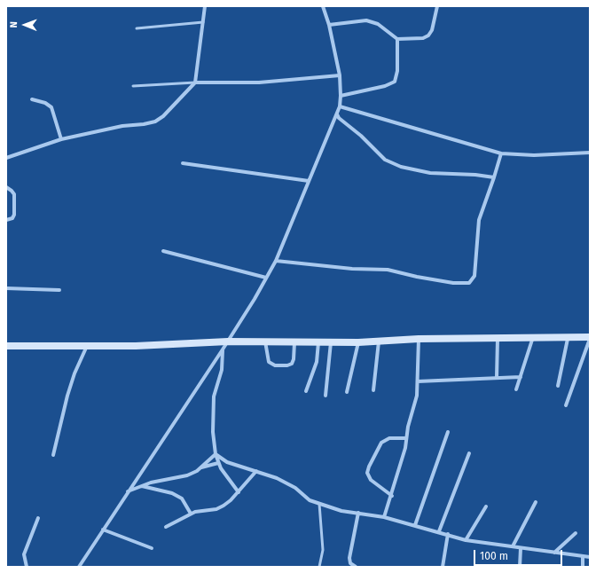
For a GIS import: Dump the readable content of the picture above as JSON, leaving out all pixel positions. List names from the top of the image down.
{
  "scale_bar": "100 m",
  "north": "left"
}
